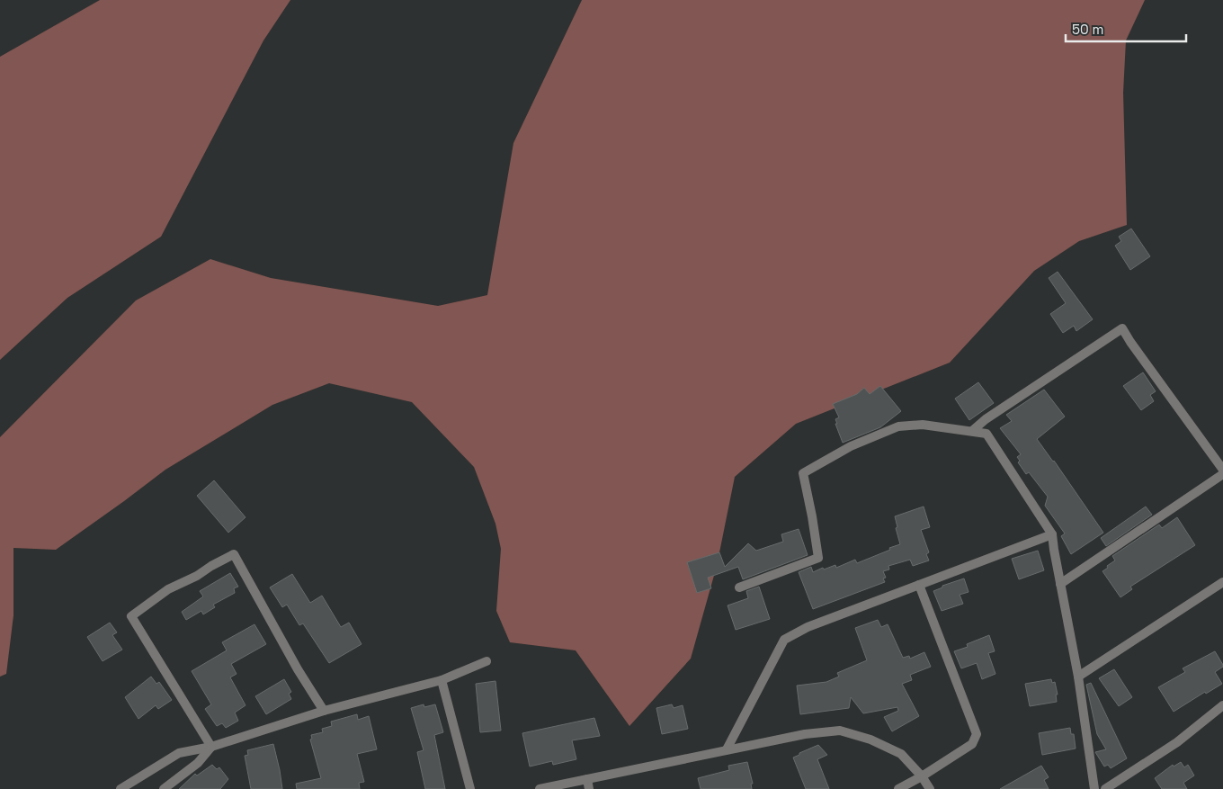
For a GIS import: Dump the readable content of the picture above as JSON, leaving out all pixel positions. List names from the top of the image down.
{
  "scale_bar": "50 m"
}
